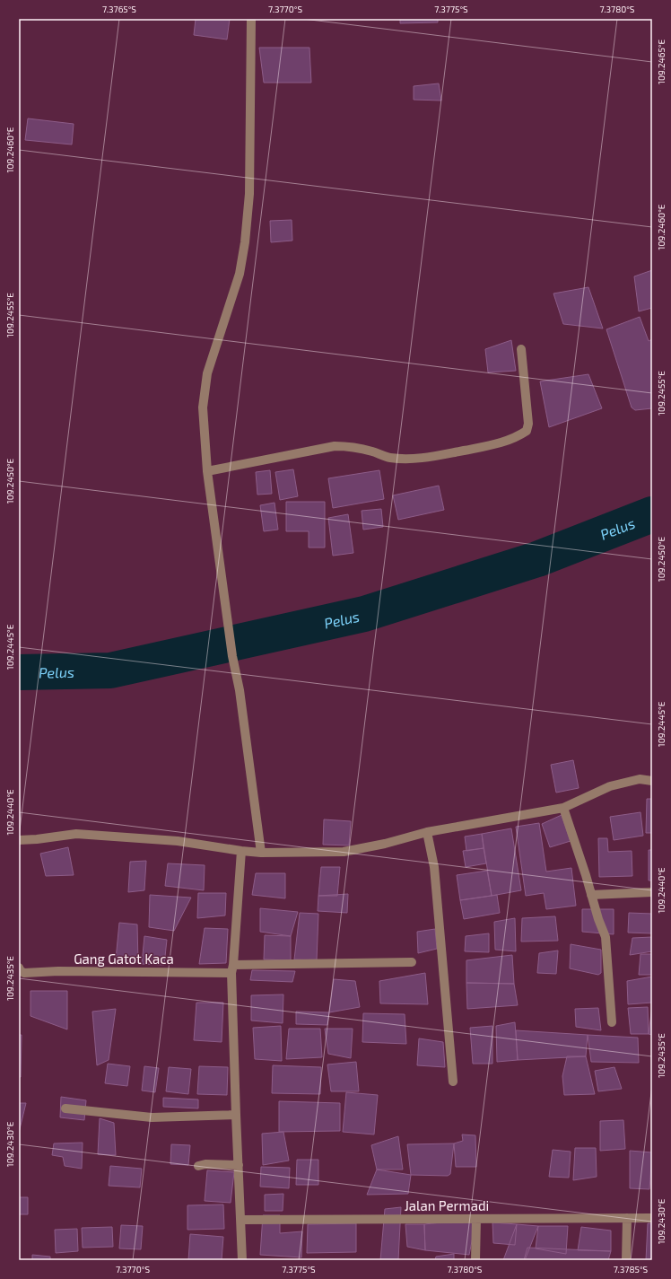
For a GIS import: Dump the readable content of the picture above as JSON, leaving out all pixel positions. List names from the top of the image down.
{
  "streets": {
    "street": ["Gang Gatot Kaca", "Jalan Permadi"]
  },
  "water": ["Pelus"],
  "coordinates": [
    "7.3765°S",
    "7.3770°S",
    "7.3775°S",
    "7.3780°S",
    "109.2465°E",
    "109.2460°E",
    "109.2455°E",
    "109.2450°E",
    "109.2445°E",
    "109.2440°E",
    "109.2435°E",
    "109.2430°E",
    "7.3785°S"
  ]
}
